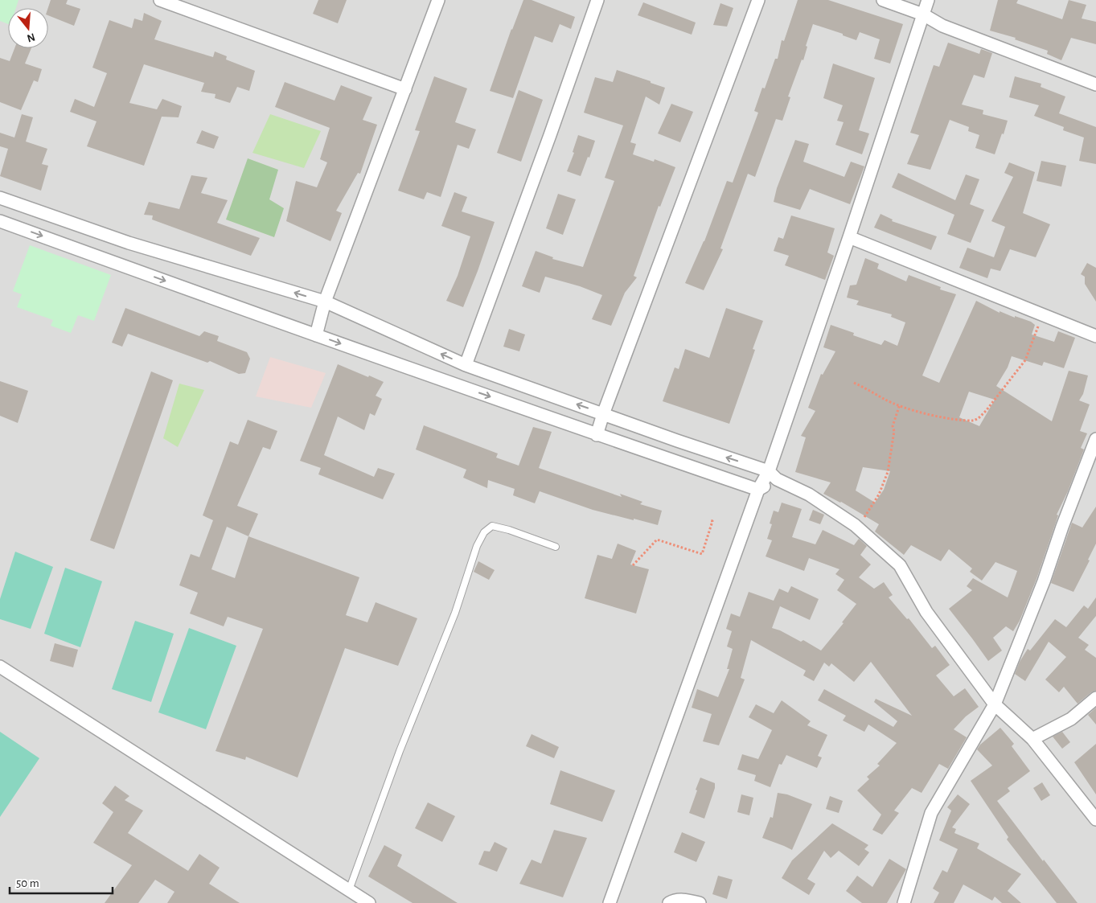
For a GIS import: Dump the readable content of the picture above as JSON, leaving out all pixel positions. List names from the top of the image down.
{
  "scale_bar": "50 m",
  "north": "bottom"
}
